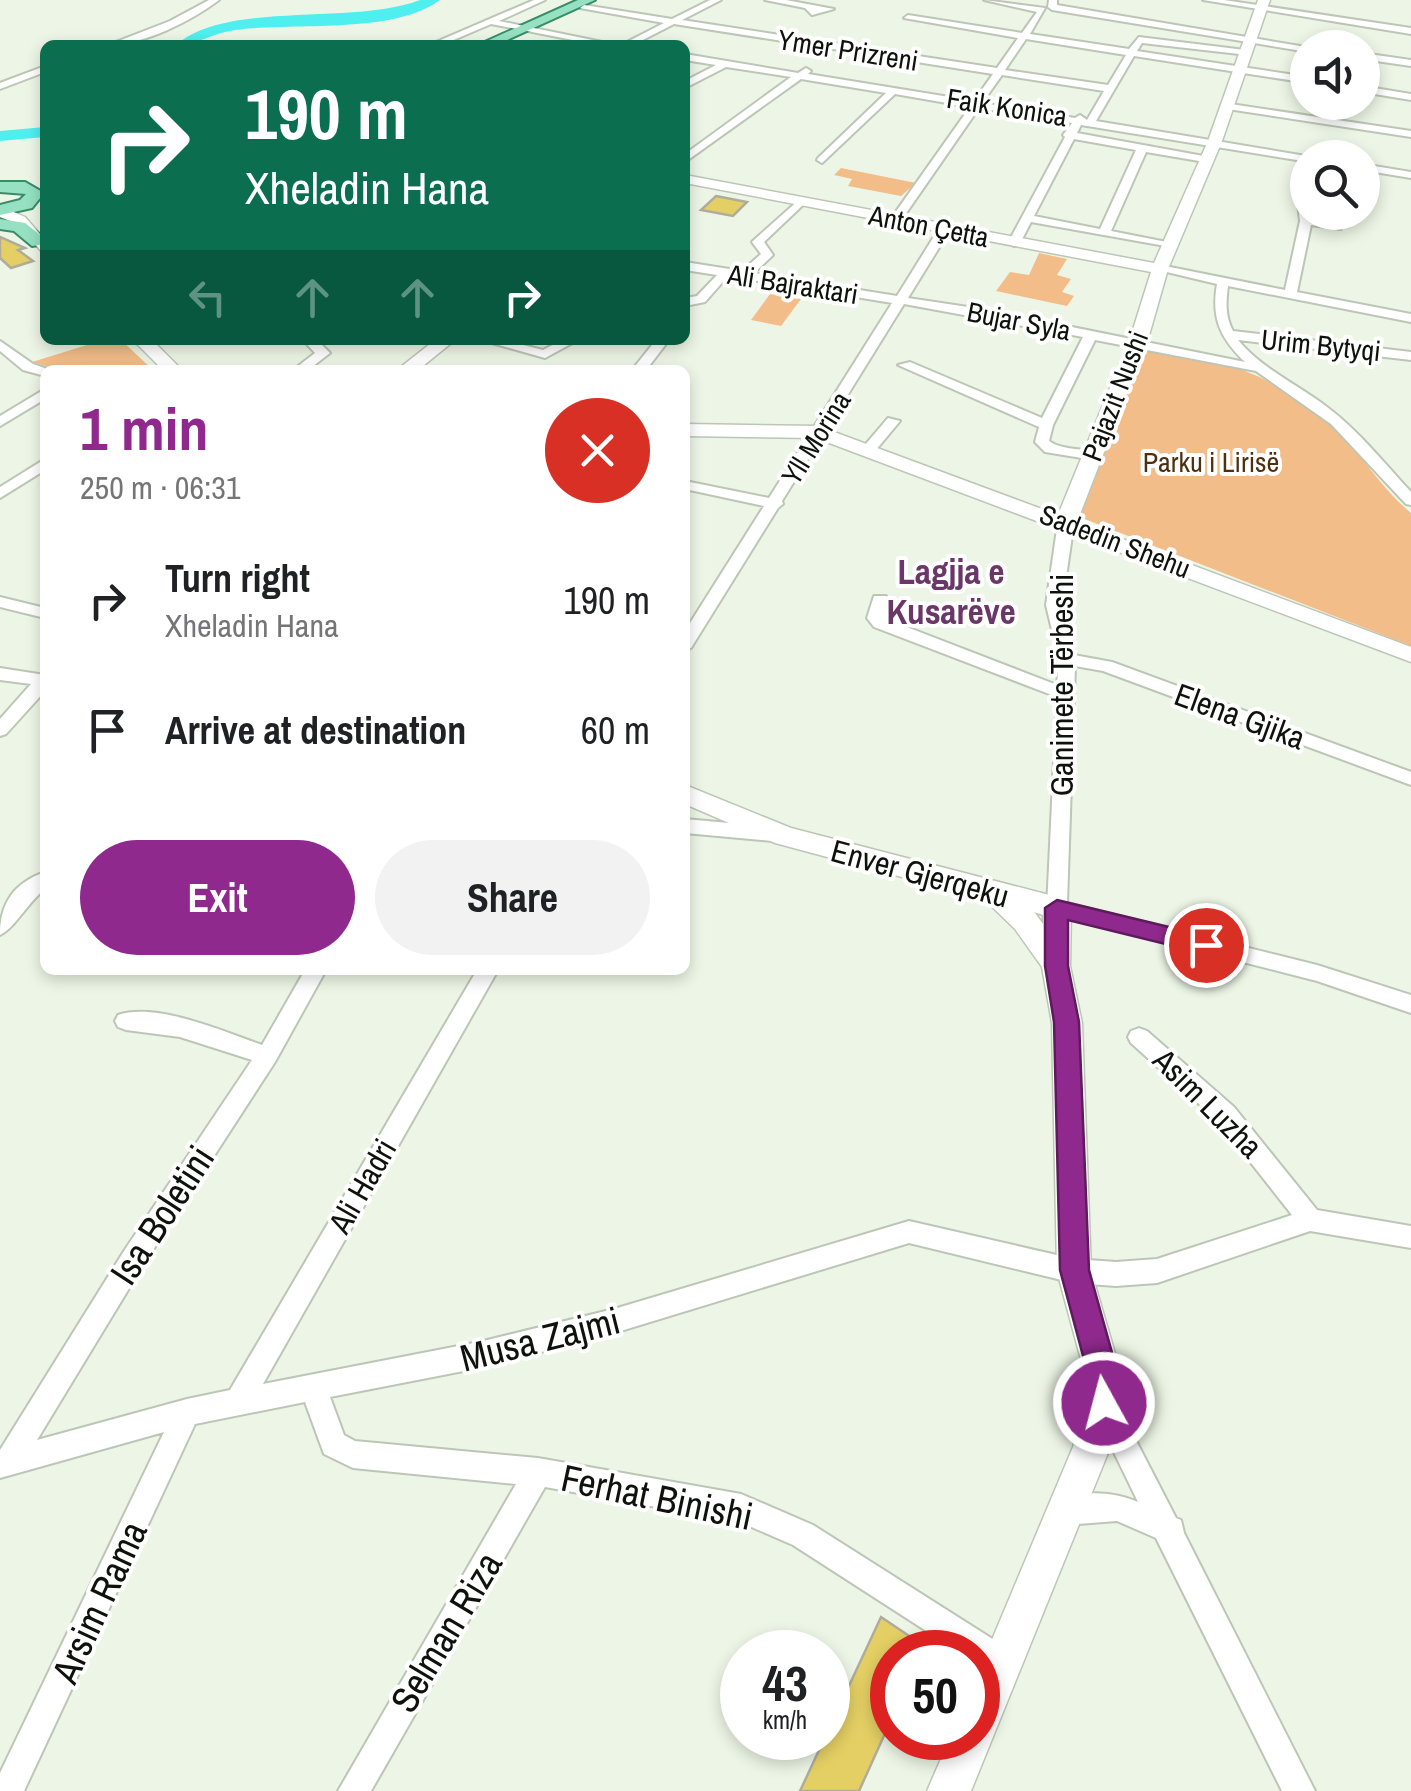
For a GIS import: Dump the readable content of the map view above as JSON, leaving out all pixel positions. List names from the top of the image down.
{
  "streets": {
    "street": [
      "Ymer Prizreni",
      "Faik Konica",
      "Anton Çetta",
      "Ali Bajraktari",
      "Bujar Syla",
      "Urim Bytyqi",
      "Pajazit Nushi",
      "Yll Morina",
      "Sadedin Shehu",
      "Ganimete Tërbeshi",
      "Elena Gjika",
      "Enver Gjerqeku",
      "Asim Luzha",
      "Ali Hadri",
      "Isa Boletini",
      "Musa Zajmi",
      "Ferhat Binishi",
      "Arsim Rama",
      "Selman Riza"
    ]
  },
  "crossings": [
    ["Faik Konica", "Pajazit Nushi"],
    ["Anton Çetta", "Pajazit Nushi"],
    ["Anton Çetta", "Yll Morina"],
    ["Ali Bajraktari", "Bujar Syla"],
    ["Ali Bajraktari", "Yll Morina"],
    ["Bujar Syla", "Urim Bytyqi"],
    ["Bujar Syla", "Pajazit Nushi"],
    ["Bujar Syla", "Yll Morina"],
    ["Urim Bytyqi", "Pajazit Nushi"],
    ["Pajazit Nushi", "Sadedin Shehu"],
    ["Pajazit Nushi", "Ganimete Tërbeshi"],
    ["Yll Morina", "Sadedin Shehu"],
    ["Sadedin Shehu", "Ganimete Tërbeshi"],
    ["Ganimete Tërbeshi", "Elena Gjika"],
    ["Ganimete Tërbeshi", "Enver Gjerqeku"],
    ["Asim Luzha", "Musa Zajmi"],
    ["Ali Hadri", "Musa Zajmi"],
    ["Isa Boletini", "Musa Zajmi"],
    ["Musa Zajmi", "Ferhat Binishi"],
    ["Musa Zajmi", "Arsim Rama"],
    ["Ferhat Binishi", "Selman Riza"]
  ],
  "districts": ["Lagjja e Kusarëve"],
  "parks": ["Parku i Lirisë"],
  "page": {
    "turn": ["190 m", "Xheladin Hana"],
    "heading": ["1 min", "250 m · 06:31"],
    "list": [
      {
        "name": "Turn right",
        "note": "Xheladin Hana",
        "value": "190 m"
      },
      {
        "name": "Arrive at destination",
        "value": "60 m"
      }
    ],
    "buttons": ["Exit", "Share"],
    "speed": "43 km/h",
    "limit": "50"
  }
}
